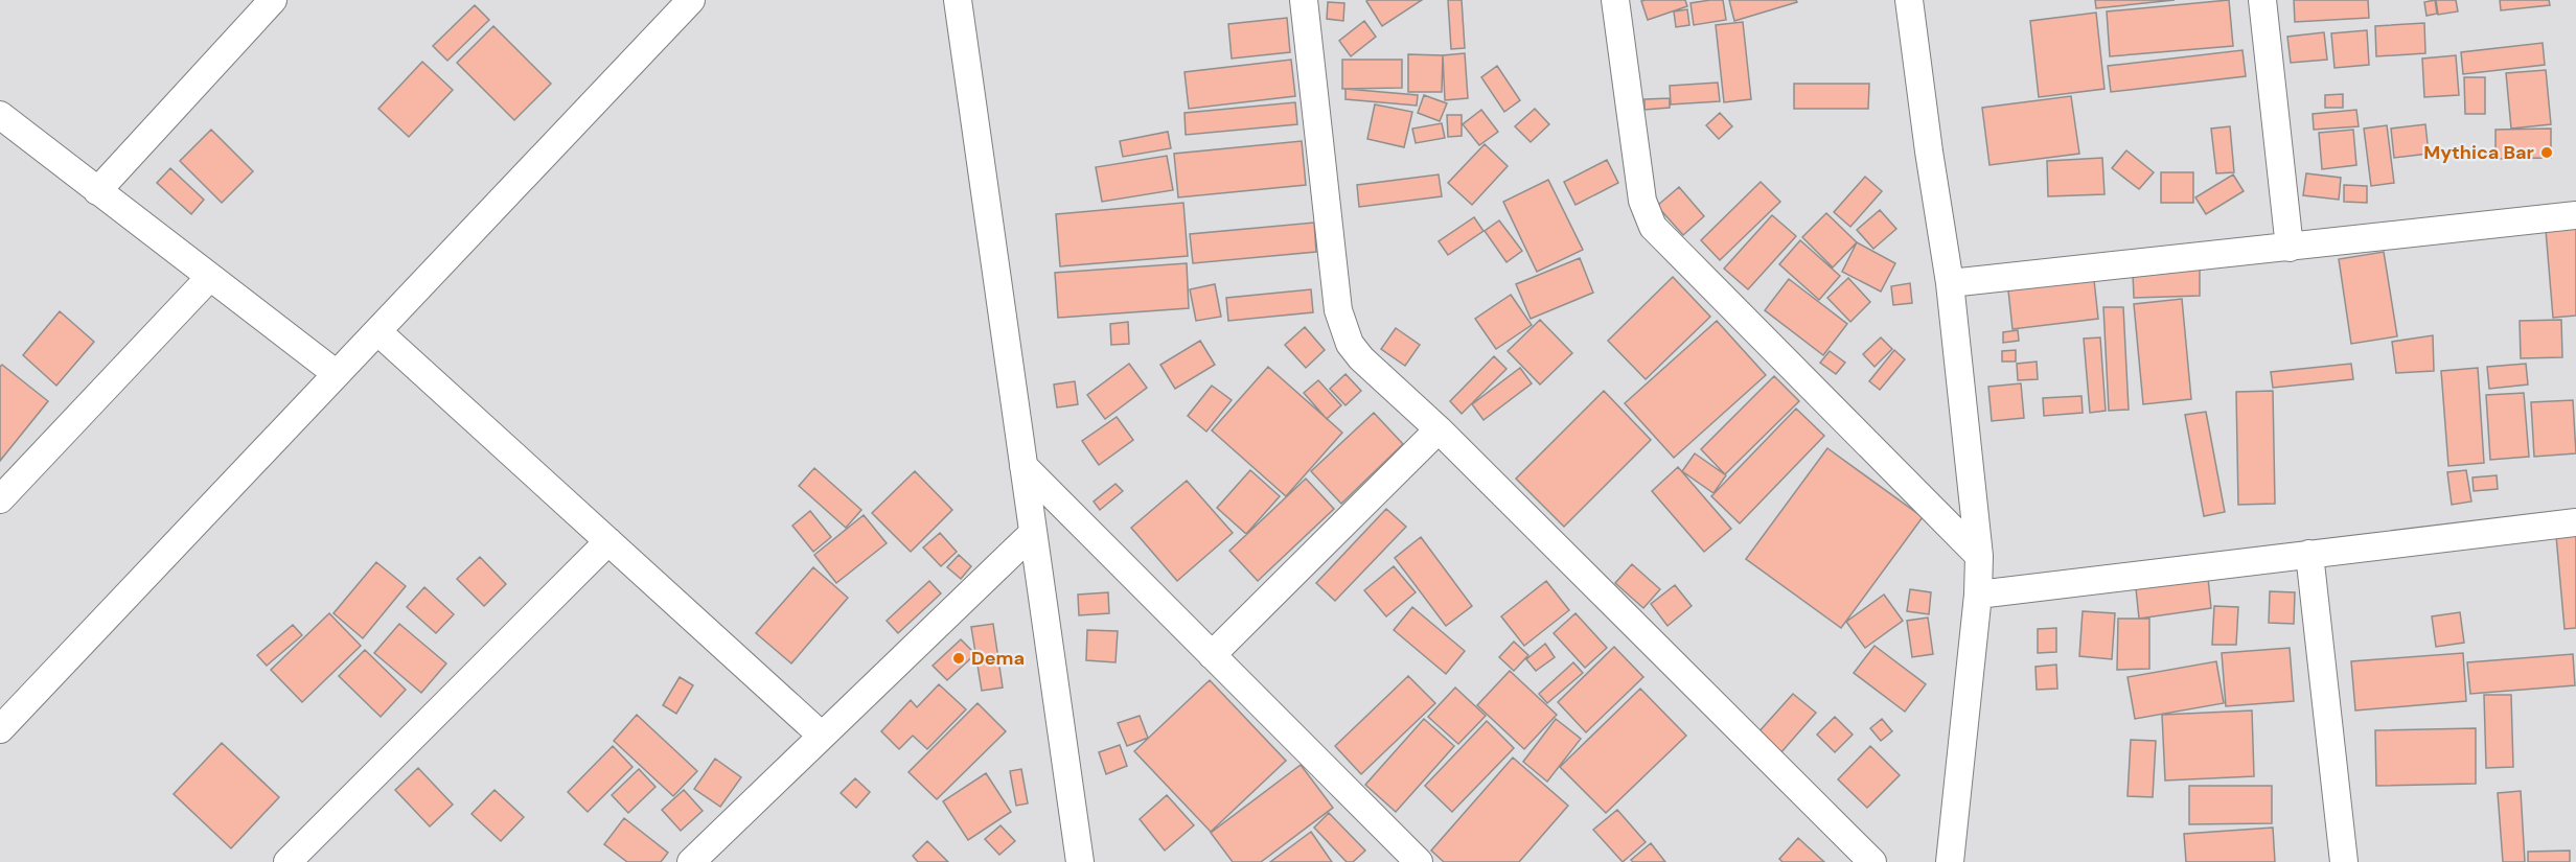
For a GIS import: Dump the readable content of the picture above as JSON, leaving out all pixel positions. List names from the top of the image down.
{
  "places": ["Mythica Bar", "Dema"]
}
